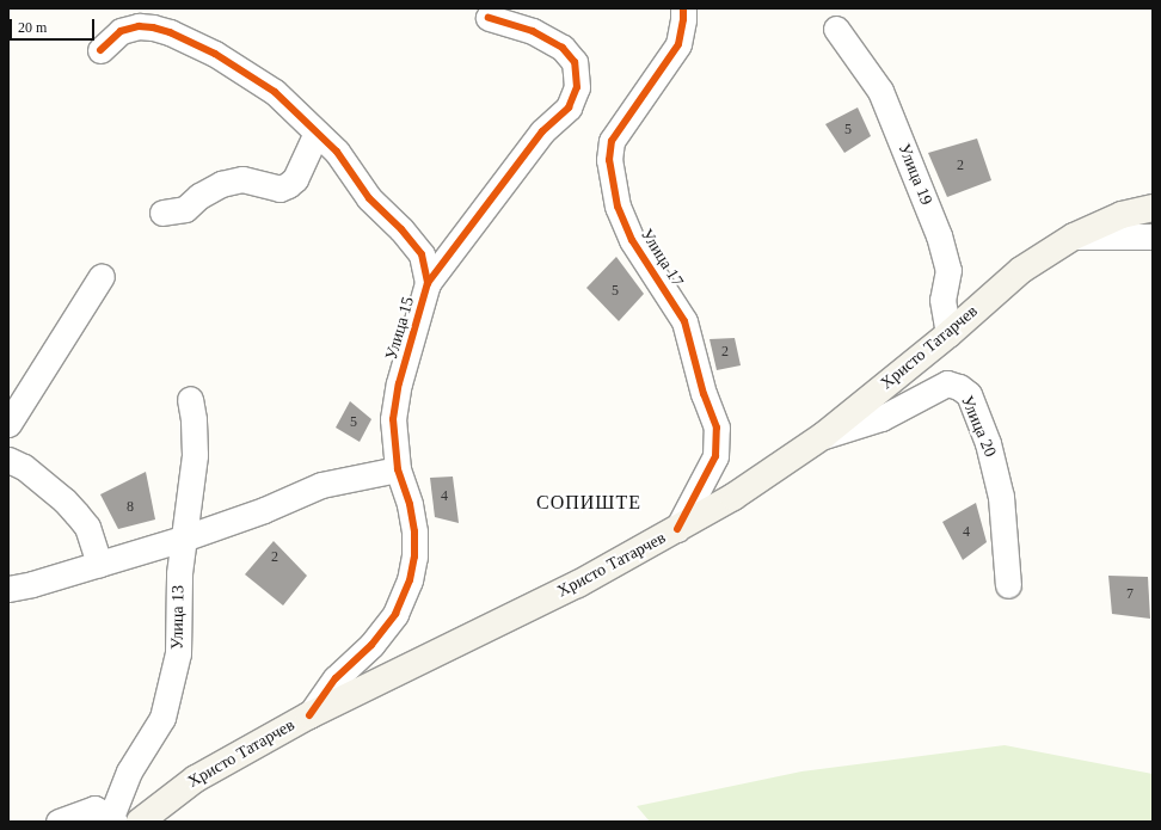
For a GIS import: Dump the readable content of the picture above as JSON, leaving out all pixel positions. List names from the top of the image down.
{
  "streets": {
    "main road": ["Христо Татарчев"],
    "street": [
      "Улица 19",
      "Улица 17",
      "Улица 15",
      "Улица 20",
      "Улица 13"
    ]
  },
  "crossings": [
    ["Улица 19", "Христо Татарчев"],
    ["Улица 17", "Христо Татарчев"],
    ["Улица 15", "Христо Татарчев"],
    ["Христо Татарчев", "Улица 20"]
  ],
  "districts": ["СОПИШТЕ"],
  "house_numbers": [
    "5",
    "2",
    "5",
    "2",
    "5",
    "4",
    "8",
    "4",
    "2",
    "7"
  ],
  "scale_bar": "20 m"
}
